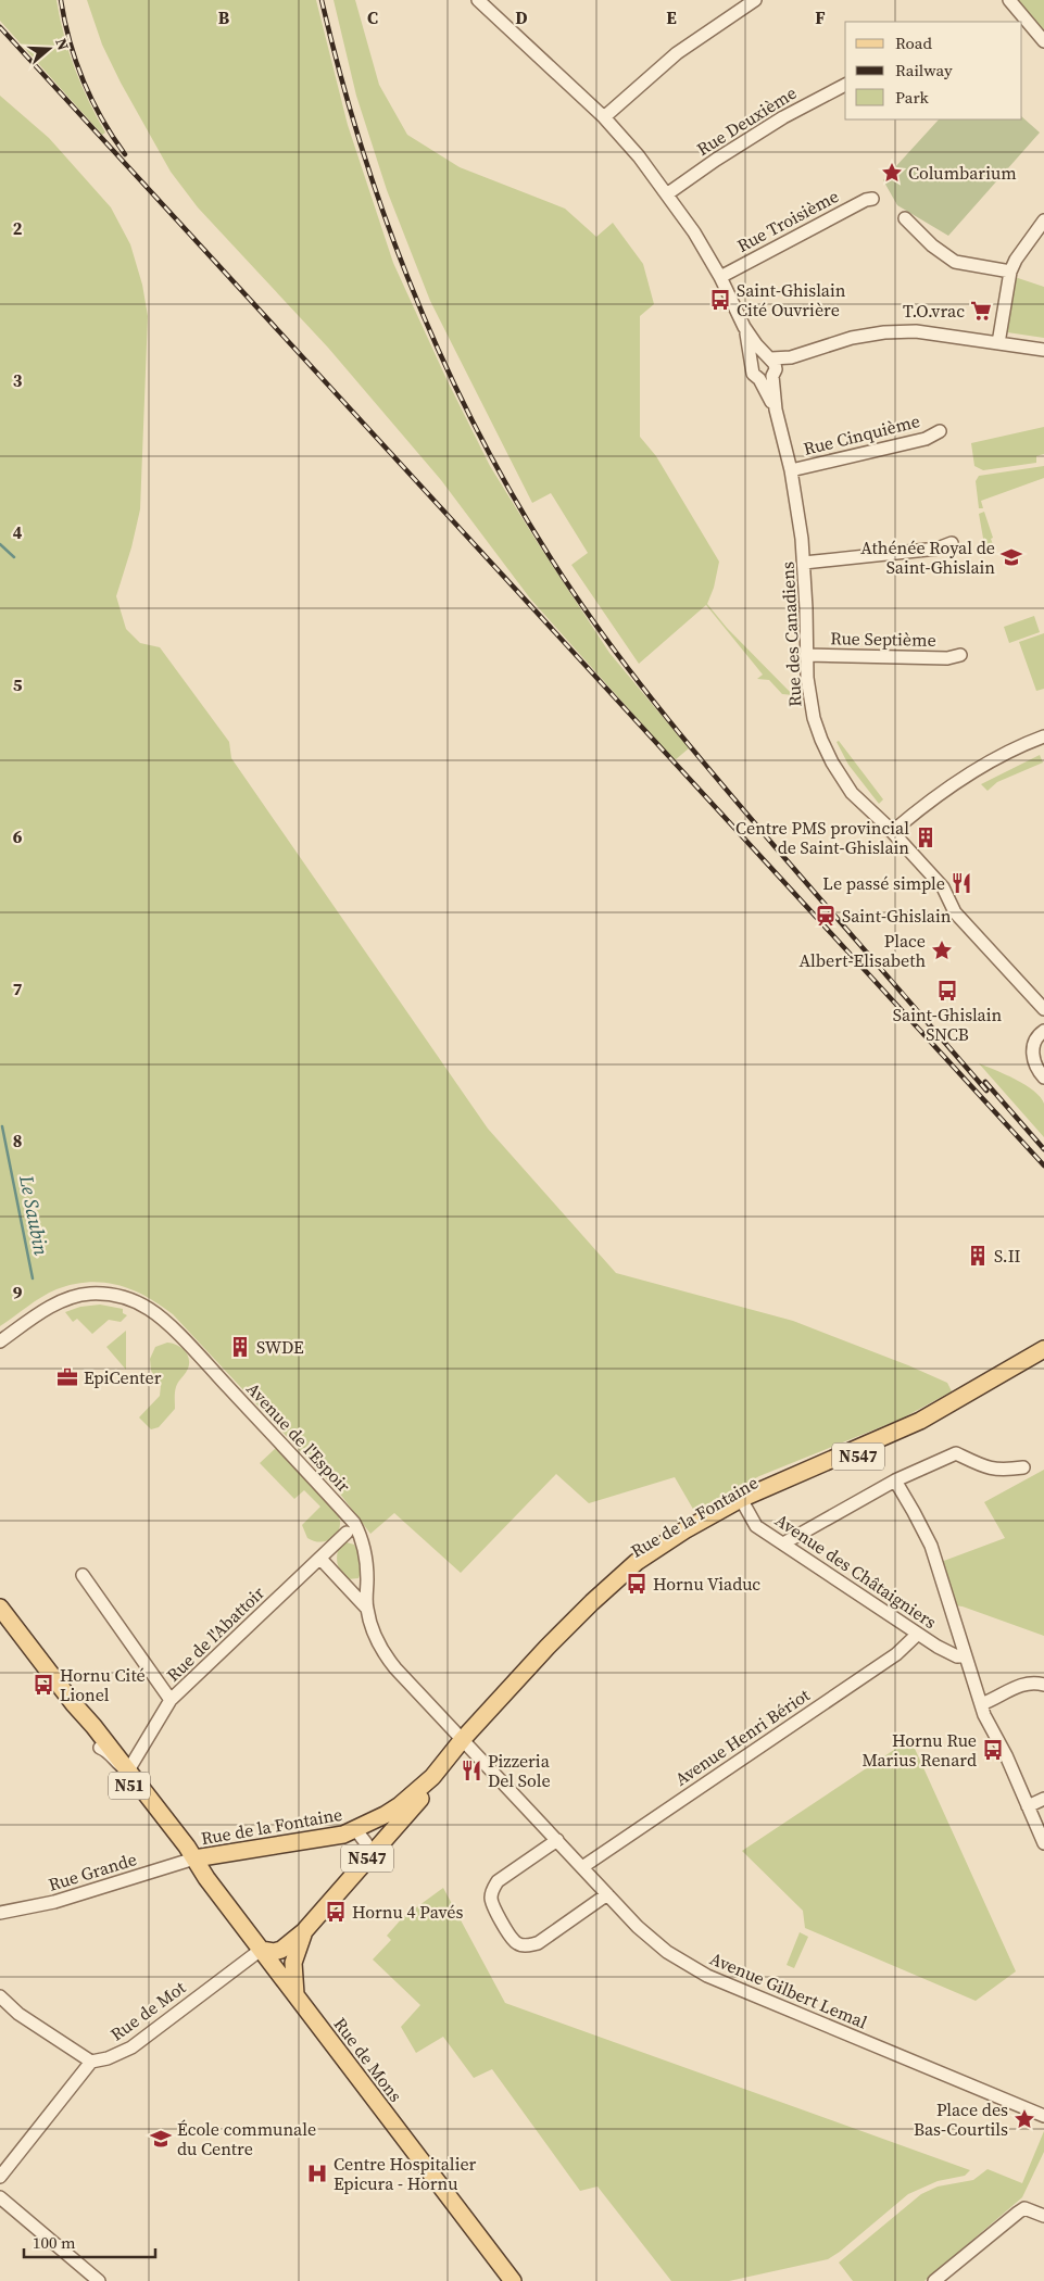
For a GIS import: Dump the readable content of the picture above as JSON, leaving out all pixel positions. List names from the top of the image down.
{
  "streets": {
    "main road": [
      "N547",
      "Rue de la Fontaine",
      "N51",
      "Rue de Mons"
    ],
    "street": [
      "Rue Deuxième",
      "Rue Troisième",
      "Rue Cinquième",
      "Rue des Canadiens",
      "Rue Septième",
      "Avenue de l'Espoir",
      "Avenue des Châtaigniers",
      "Rue de l'Abattoir",
      "Avenue Henri Bériot",
      "Rue Grande",
      "Avenue Gilbert Lemal",
      "Rue de Mot"
    ]
  },
  "crossings": [
    ["Rue Deuxième", "Rue des Canadiens"],
    ["Rue Troisième", "Rue des Canadiens"],
    ["Rue Cinquième", "Rue des Canadiens"],
    ["Rue des Canadiens", "Rue Septième"],
    ["Avenue de l'Espoir", "Rue de la Fontaine"],
    ["Avenue de l'Espoir", "Avenue Gilbert Lemal"],
    ["N547", "Rue de la Fontaine"],
    ["Rue de la Fontaine", "Avenue des Châtaigniers"],
    ["Rue de la Fontaine", "N51"],
    ["Rue de la Fontaine", "Rue Grande"],
    ["Rue de la Fontaine", "Avenue Gilbert Lemal"],
    ["Rue de la Fontaine", "Rue de Mons"],
    ["Avenue des Châtaigniers", "Avenue Henri Bériot"],
    ["Rue de l'Abattoir", "N51"],
    ["Avenue Henri Bériot", "Avenue Gilbert Lemal"],
    ["N51", "Rue Grande"],
    ["N51", "Rue de Mons"],
    ["Rue Grande", "Rue de Mons"],
    ["Rue de Mot", "Rue de Mons"]
  ],
  "water": ["Le Saubin"],
  "places": {
    "place": ["Columbarium", "Place Albert-Elisabeth", "Place des Bas-Courtils"],
    "bus stop": [
      "Saint-Ghislain Cité Ouvrière",
      "Saint-Ghislain SNCB",
      "Hornu Viaduc",
      "Hornu Cité Lionel",
      "Hornu Rue Marius Renard",
      "Hornu 4 Pavés"
    ],
    "supermarket": ["T.O.vrac"],
    "school or university": ["Athénée Royal de Saint-Ghislain", "École communale du Centre"],
    "building": ["Centre PMS provincial de Saint-Ghislain", "S.II", "SWDE"],
    "restaurant": ["Le passé simple", "Pizzeria Del Sole"],
    "station": ["Saint-Ghislain"],
    "office": ["EpiCenter"],
    "hospital": ["Centre Hospitalier Epicura - Hornu"]
  },
  "legend": ["Road", "Railway", "Park"],
  "scale_bar": "100 m",
  "north": "right",
  "grid": {
    "columns": [
      "B",
      "C",
      "D",
      "E",
      "F"
    ],
    "rows": [
      "2",
      "3",
      "4",
      "5",
      "6",
      "7",
      "8",
      "9"
    ]
  }
}
